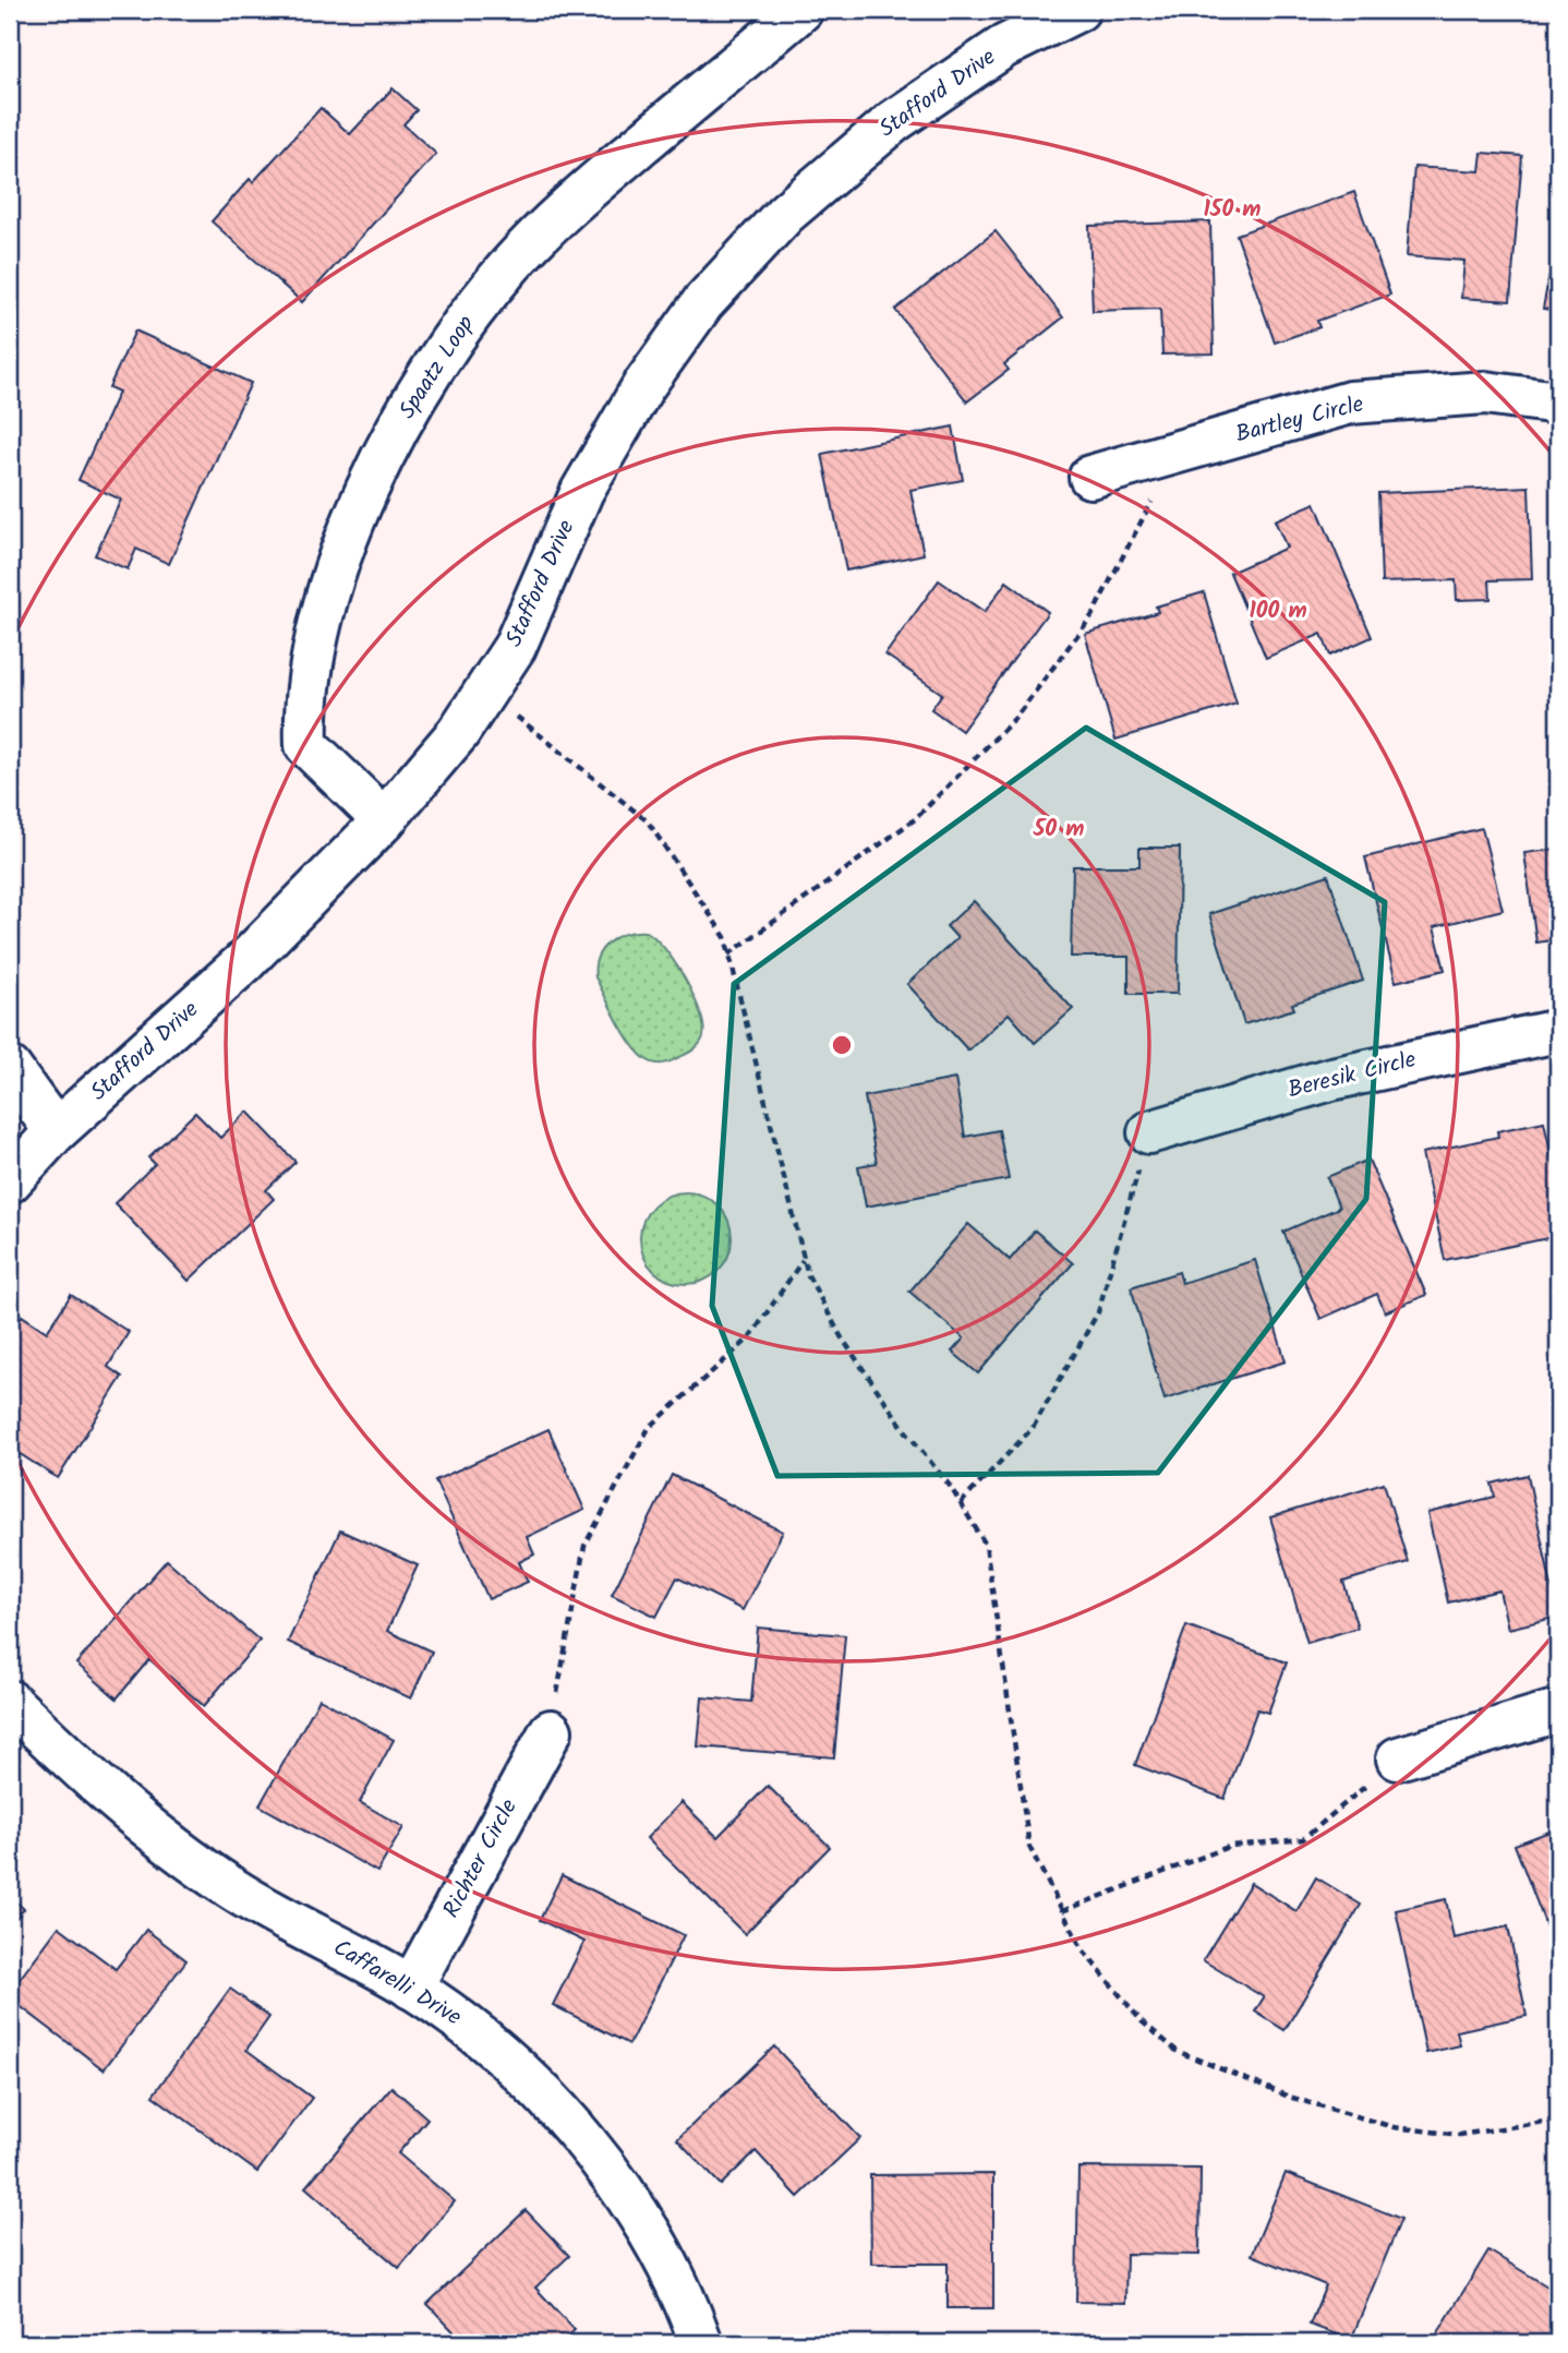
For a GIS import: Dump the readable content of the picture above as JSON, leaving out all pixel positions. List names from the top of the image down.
{
  "streets": {
    "street": [
      "Stafford Drive",
      "Spaatz Loop",
      "Bartley Circle",
      "Beresik Circle",
      "Richter Circle",
      "Caffarelli Drive"
    ]
  },
  "crossings": [
    ["Stafford Drive", "Spaatz Loop"],
    ["Richter Circle", "Caffarelli Drive"]
  ],
  "rings": ["150 m", "100 m", "50 m"]
}
